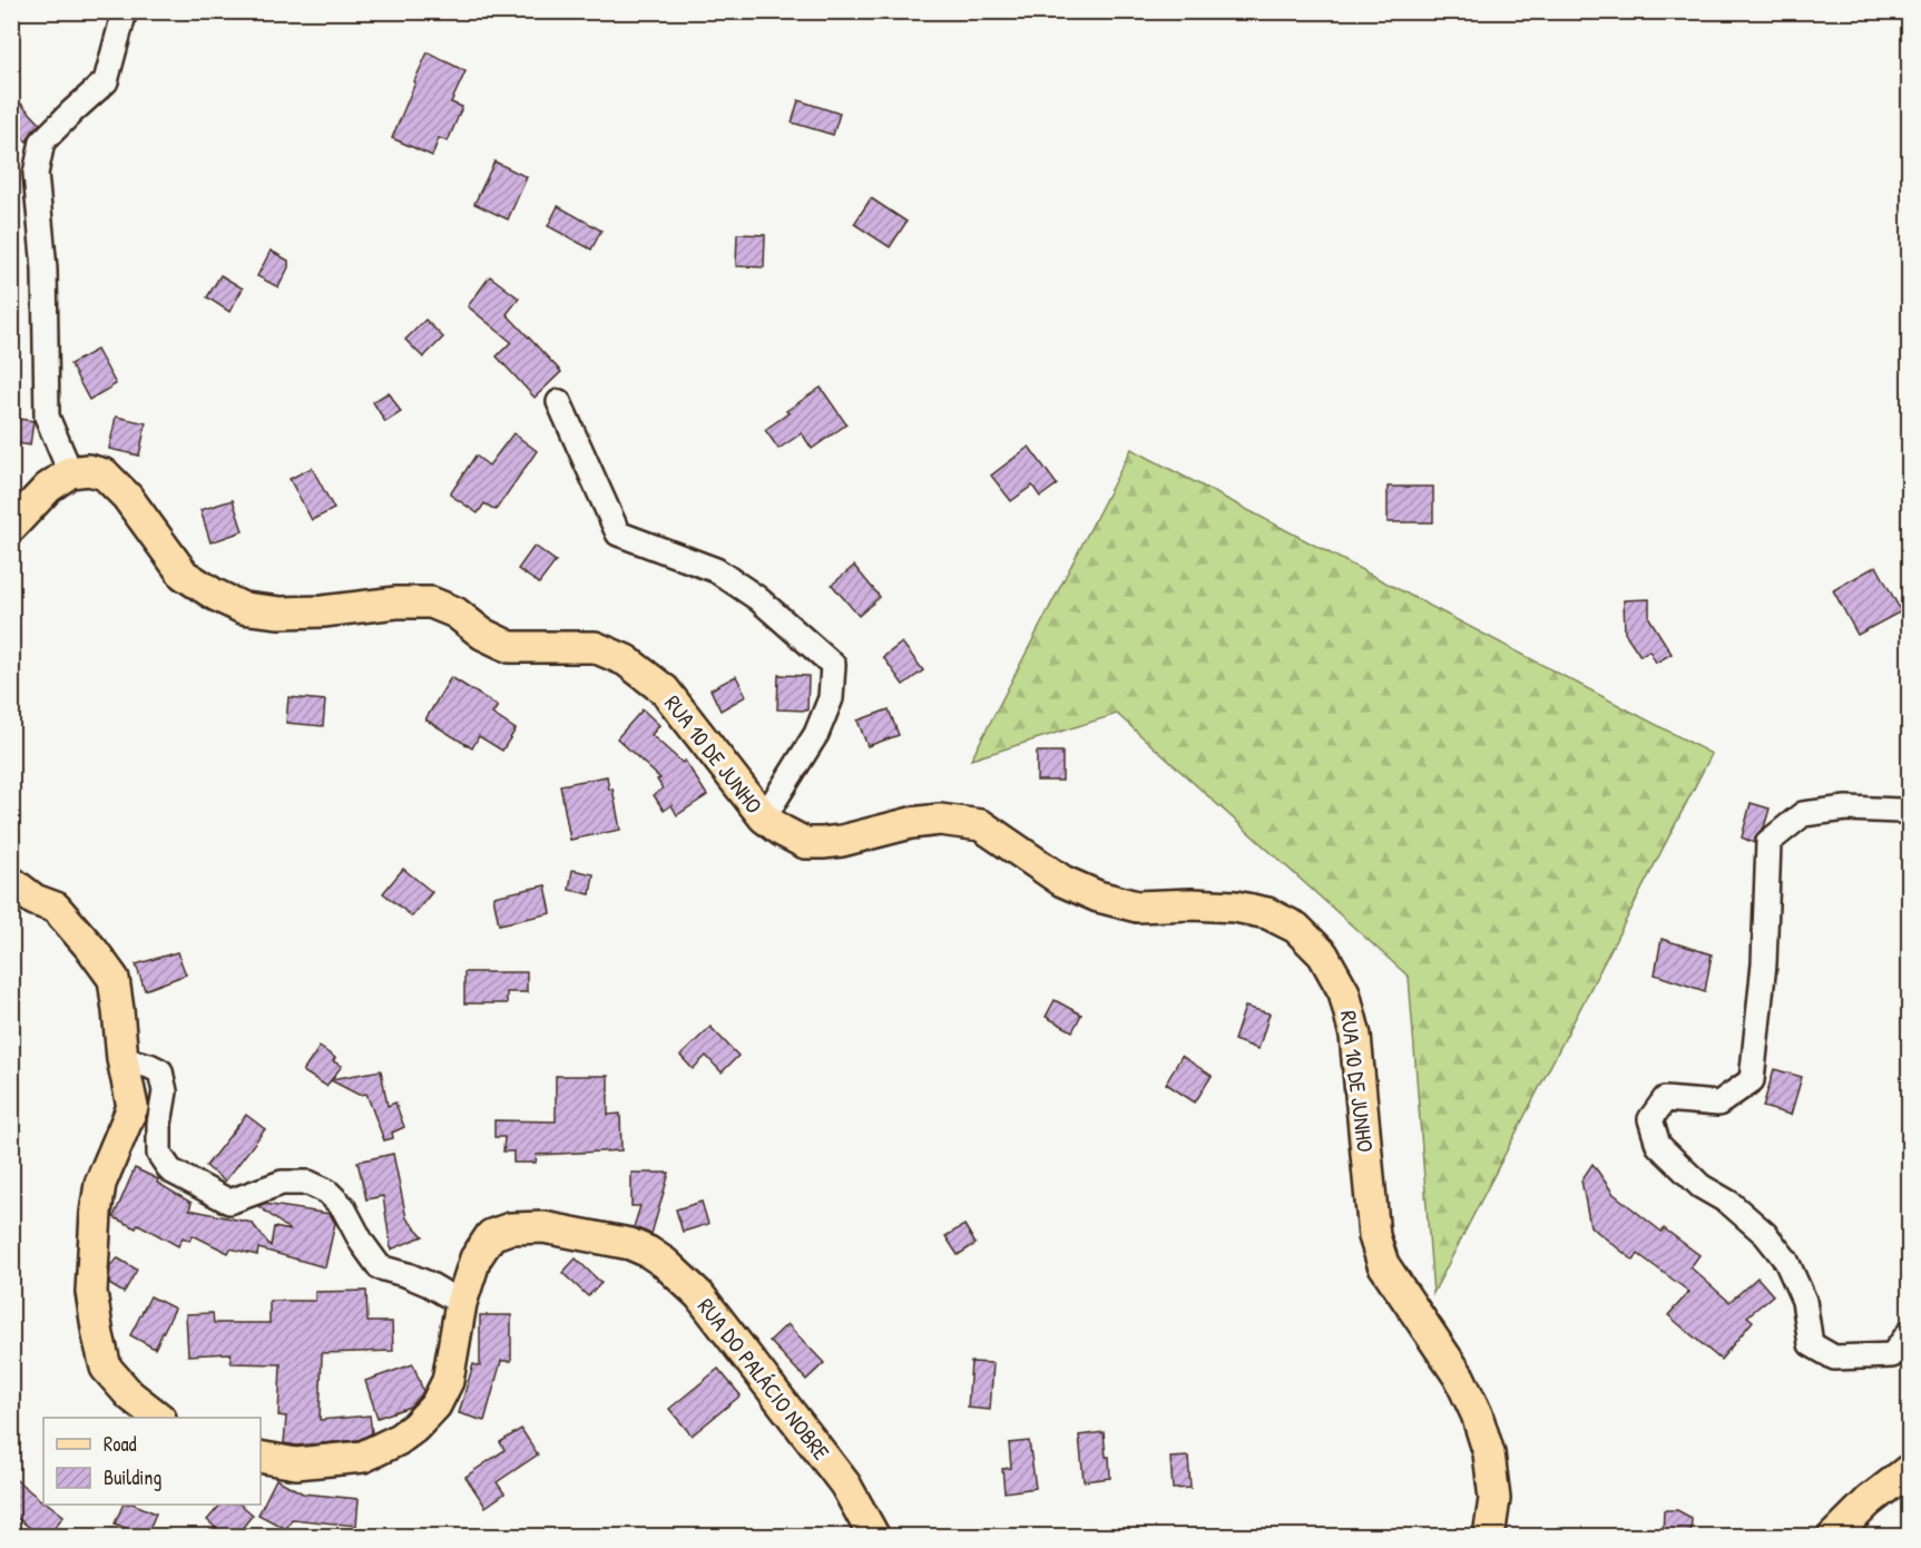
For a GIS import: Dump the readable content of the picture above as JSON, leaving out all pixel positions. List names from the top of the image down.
{
  "streets": {
    "main road": ["RUA 10 DE JUNHO", "RUA DO PALÁCIO NOBRE"]
  },
  "legend": ["Road", "Building"]
}
